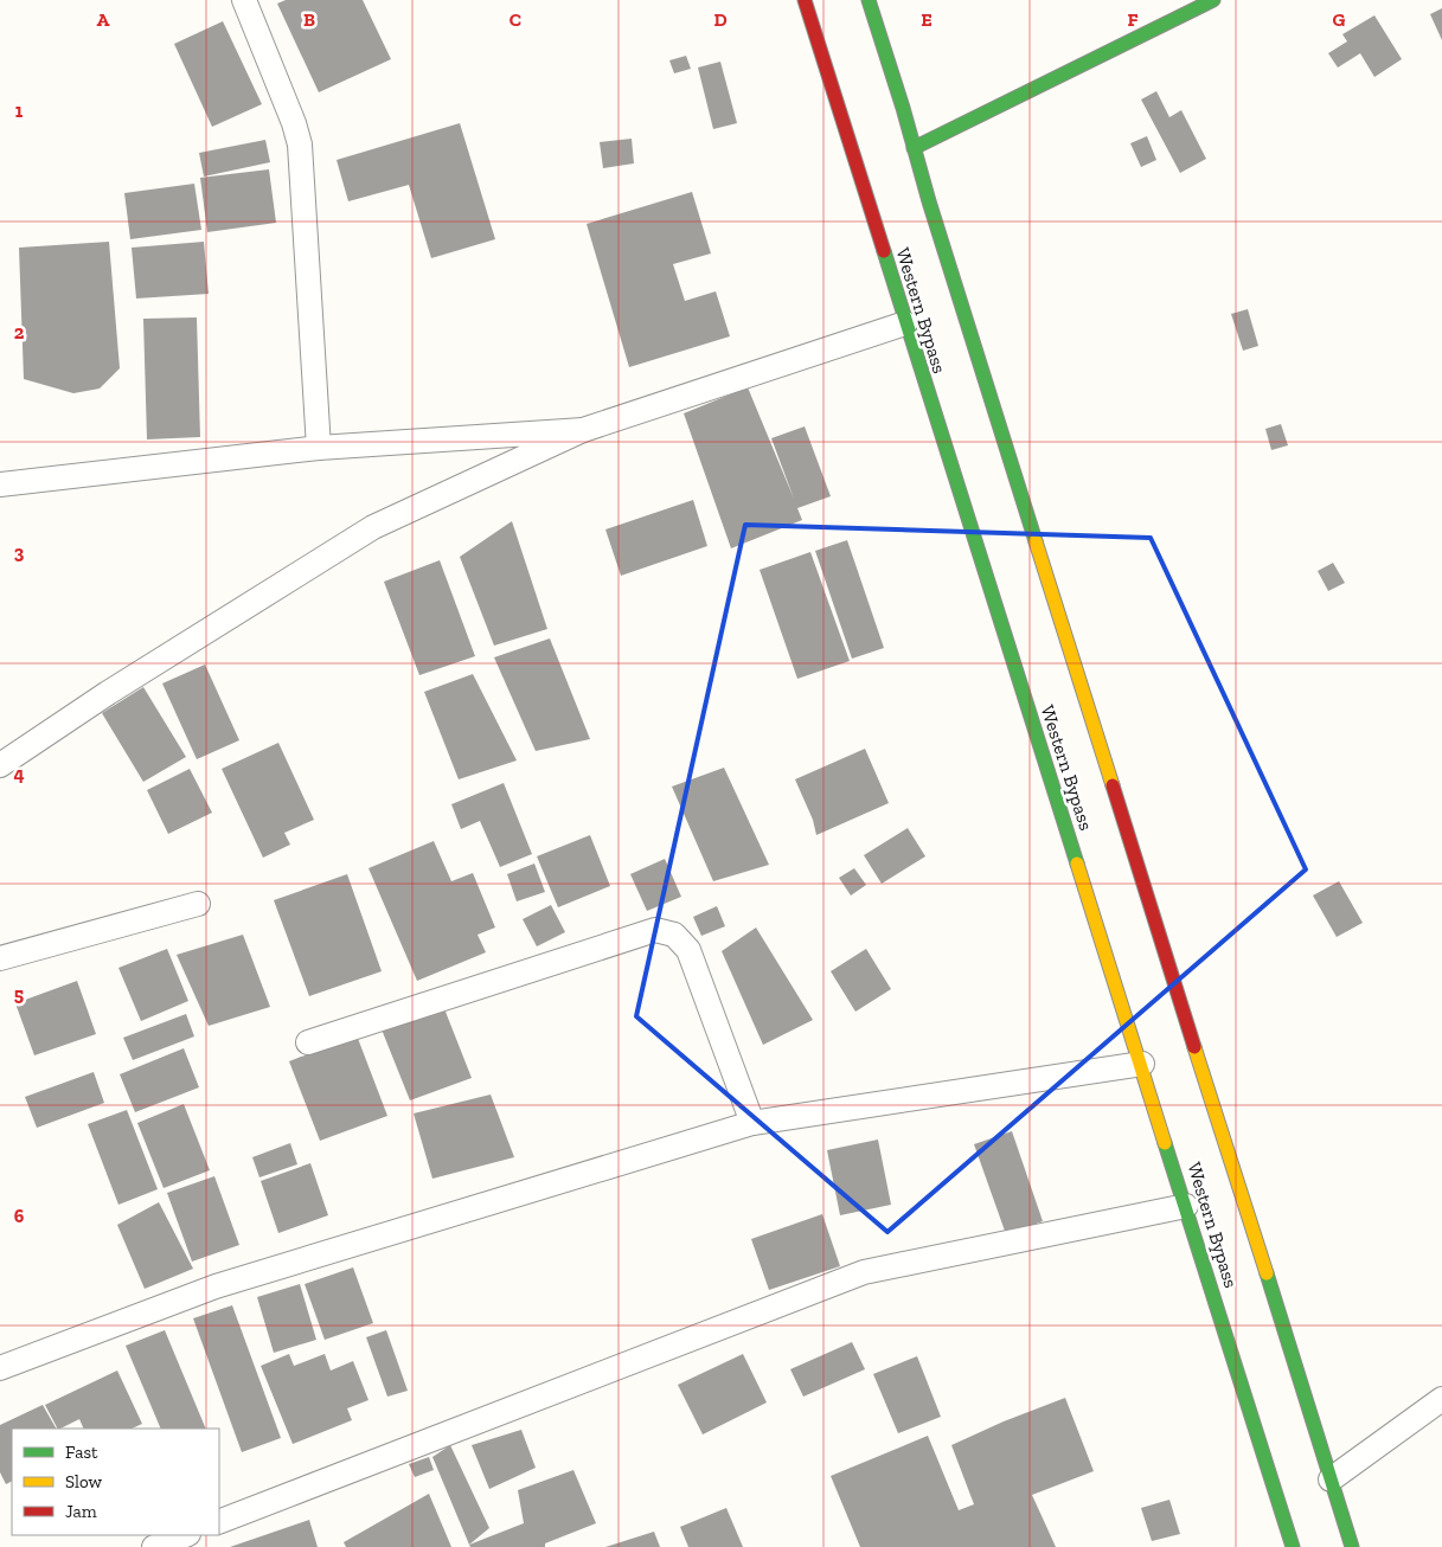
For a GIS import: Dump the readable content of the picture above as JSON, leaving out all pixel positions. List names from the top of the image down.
{
  "streets": {
    "main road": ["Western Bypass"]
  },
  "legend": ["Fast", "Slow", "Jam"],
  "grid": {
    "columns": [
      "A",
      "B",
      "C",
      "D",
      "E",
      "F",
      "G"
    ],
    "rows": [
      "1",
      "2",
      "3",
      "4",
      "5",
      "6"
    ]
  }
}
